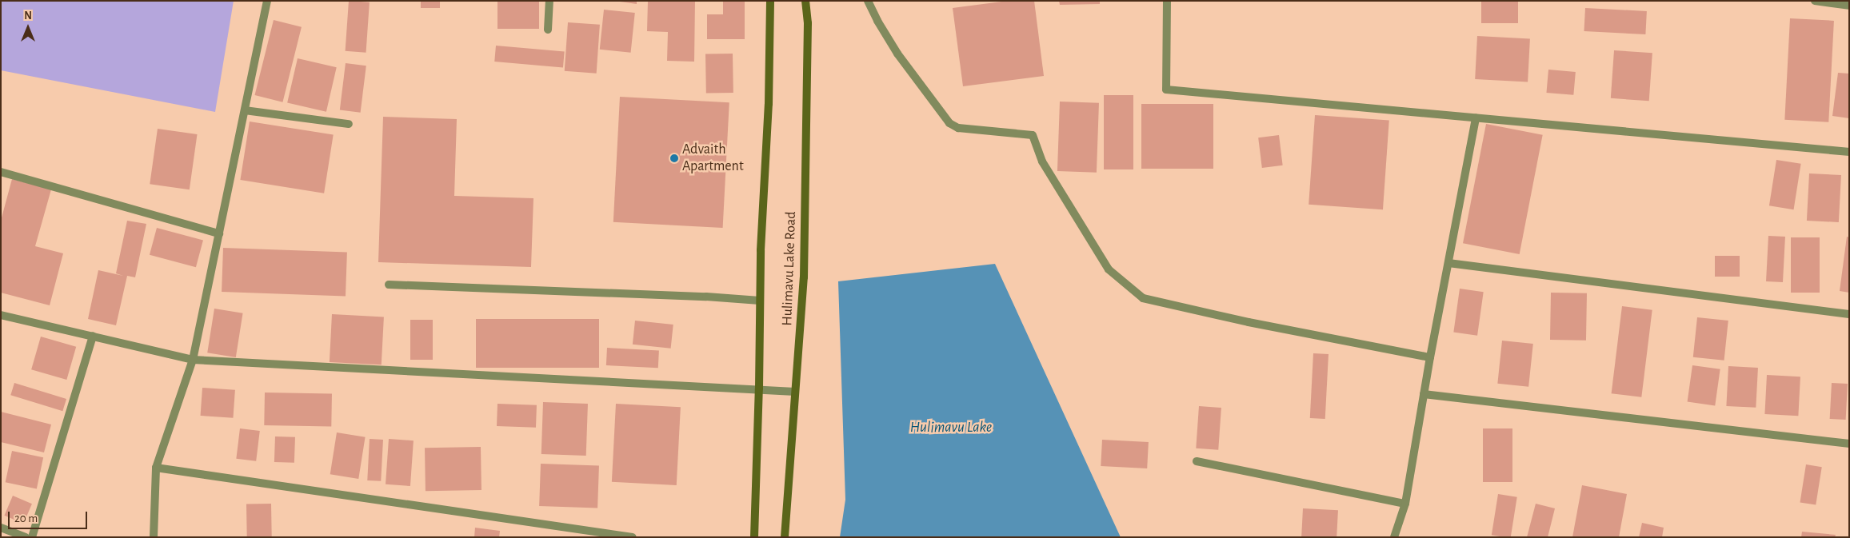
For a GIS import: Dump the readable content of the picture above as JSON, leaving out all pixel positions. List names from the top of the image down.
{
  "streets": {
    "main road": ["Hulimavu Lake Road"]
  },
  "water": ["Hulimavu Lake"],
  "places": ["Advaith Apartment"],
  "scale_bar": "20 m",
  "north": "top"
}
